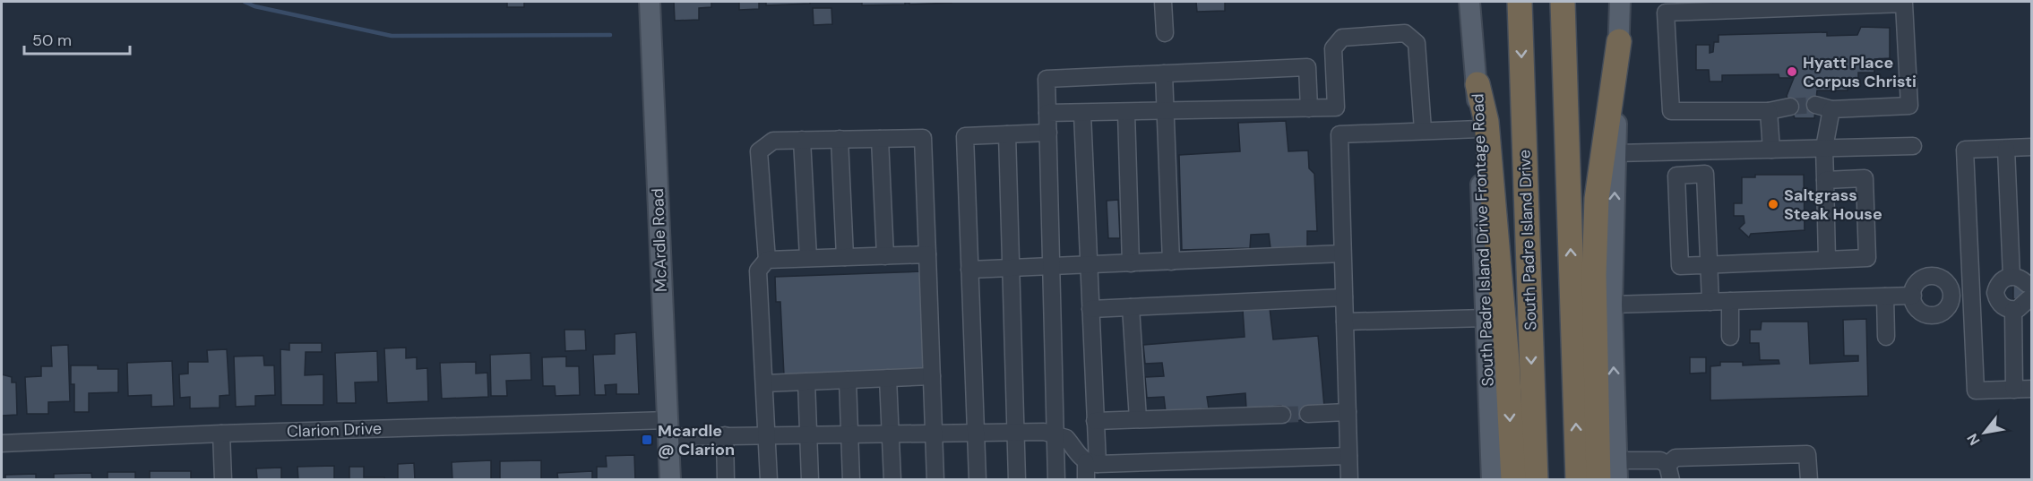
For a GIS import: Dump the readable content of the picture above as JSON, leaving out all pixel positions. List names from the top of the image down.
{
  "streets": {
    "highway": ["South Padre Island Drive"],
    "main road": ["McArdle Road", "South Padre Island Drive Frontage Road"],
    "street": ["Clarion Drive"]
  },
  "crossings": [
    ["McArdle Road", "Clarion Drive"]
  ],
  "places": {
    "other": ["Hyatt Place Corpus Christi", "Saltgrass Steak House"],
    "transit": ["Mcardle @ Clarion"]
  },
  "scale_bar": "50 m",
  "north": "bottom left"
}
